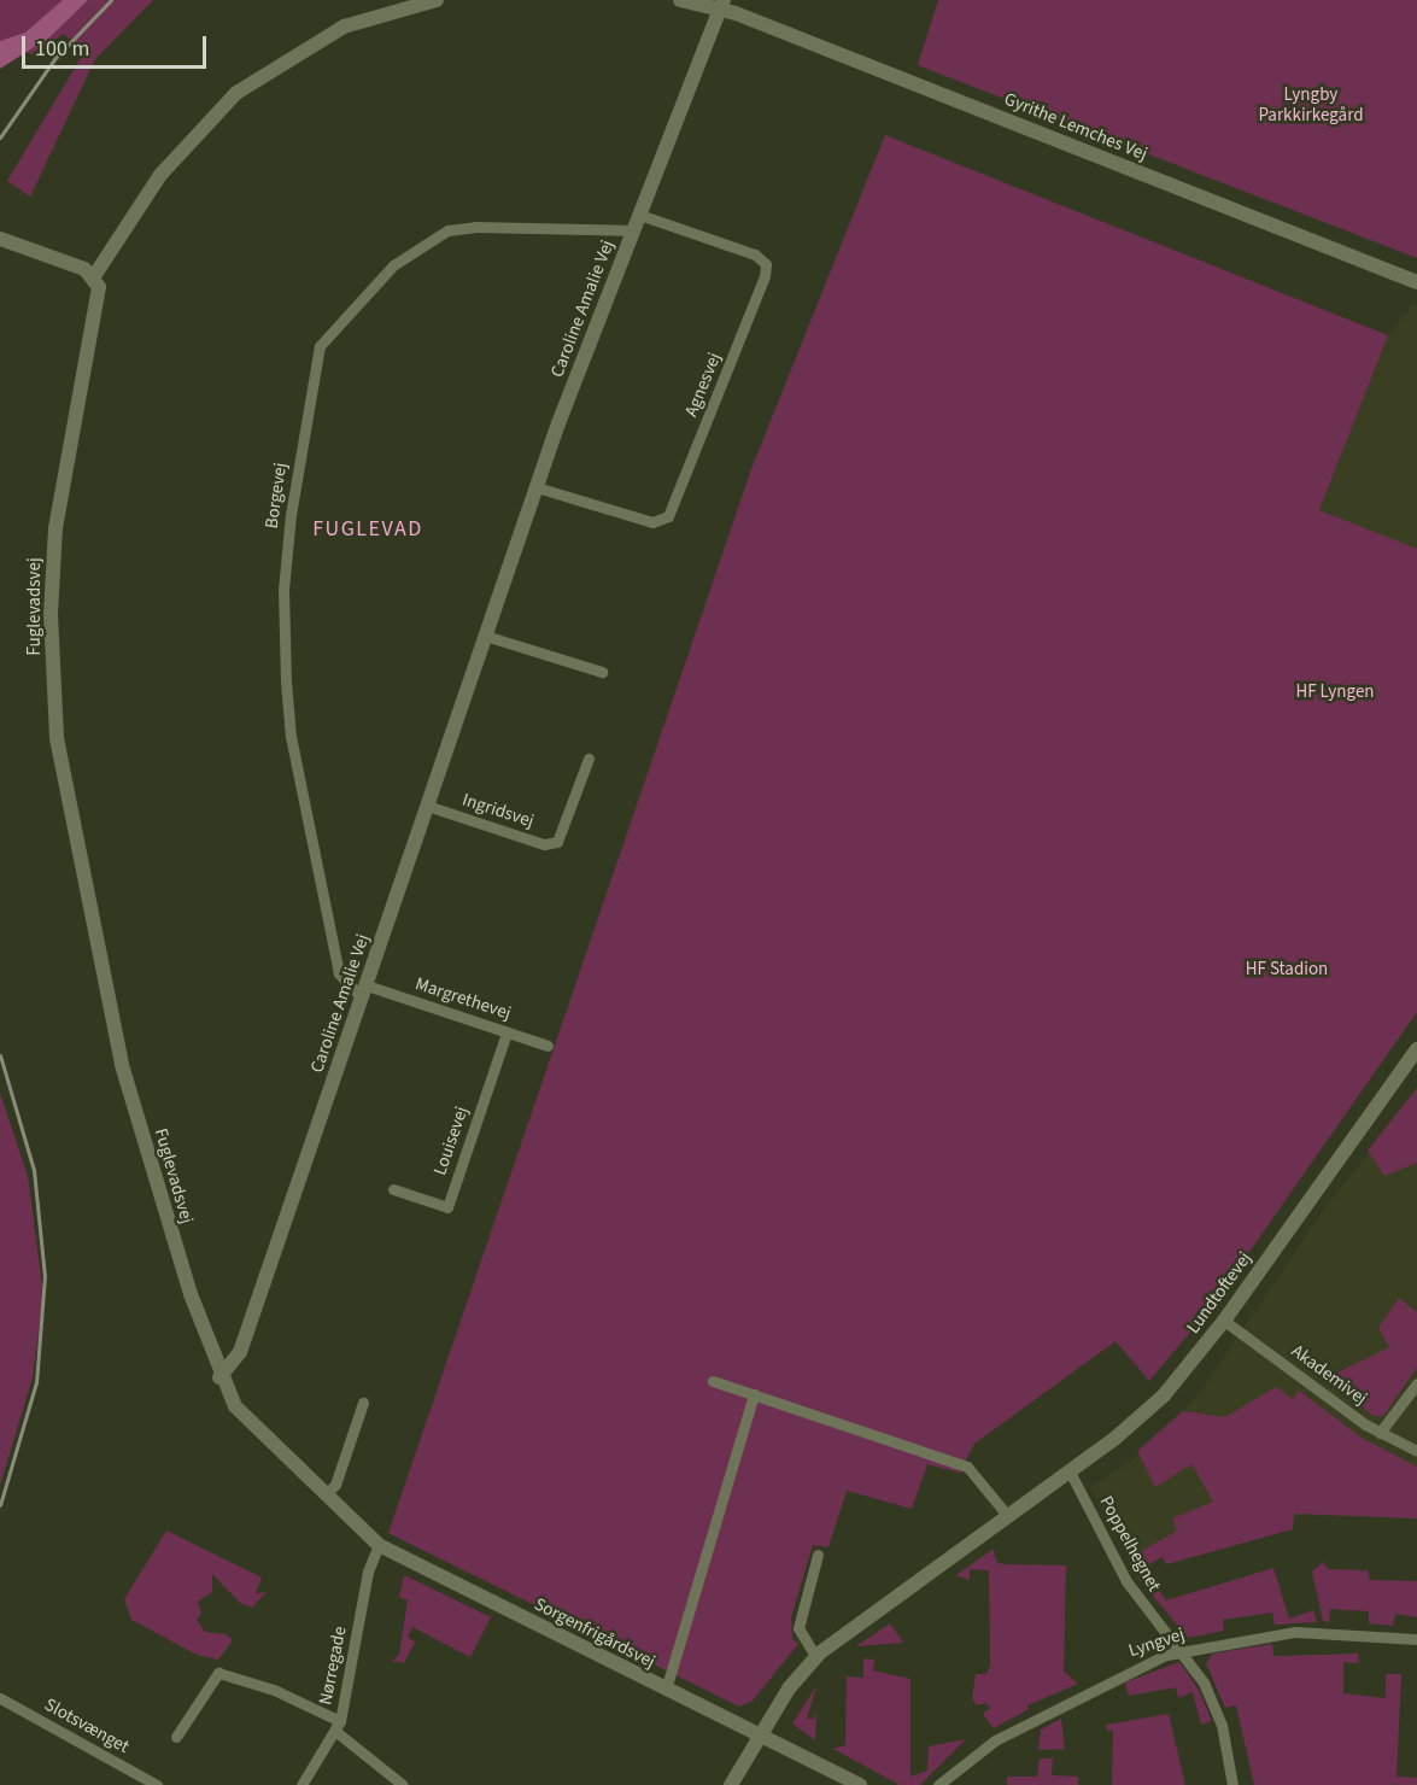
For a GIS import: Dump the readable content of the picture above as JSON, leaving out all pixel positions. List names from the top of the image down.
{
  "streets": {
    "street": [
      "Gyrithe Lemches Vej",
      "Caroline Amalie Vej",
      "Agnesvej",
      "Borgevej",
      "Fuglevadsvej",
      "Ingridsvej",
      "Margrethevej",
      "Louisevej",
      "Lundtoftevej",
      "Akademivej",
      "Poppelhegnet",
      "Sorgenfrigårdsvej",
      "Lyngvej",
      "Nørregade",
      "Slotsvænget"
    ]
  },
  "crossings": [
    ["Gyrithe Lemches Vej", "Caroline Amalie Vej"],
    ["Caroline Amalie Vej", "Agnesvej"],
    ["Caroline Amalie Vej", "Borgevej"],
    ["Caroline Amalie Vej", "Fuglevadsvej"],
    ["Caroline Amalie Vej", "Ingridsvej"],
    ["Caroline Amalie Vej", "Margrethevej"],
    ["Caroline Amalie Vej", "Sorgenfrigårdsvej"],
    ["Borgevej", "Margrethevej"],
    ["Fuglevadsvej", "Sorgenfrigårdsvej"],
    ["Margrethevej", "Louisevej"],
    ["Lundtoftevej", "Akademivej"],
    ["Lundtoftevej", "Poppelhegnet"],
    ["Lundtoftevej", "Sorgenfrigårdsvej"],
    ["Poppelhegnet", "Lyngvej"],
    ["Sorgenfrigårdsvej", "Nørregade"]
  ],
  "districts": ["FUGLEVAD"],
  "parks": ["Lyngby Parkkirkegård", "HF Lyngen", "HF Stadion"],
  "scale_bar": "100 m"
}
